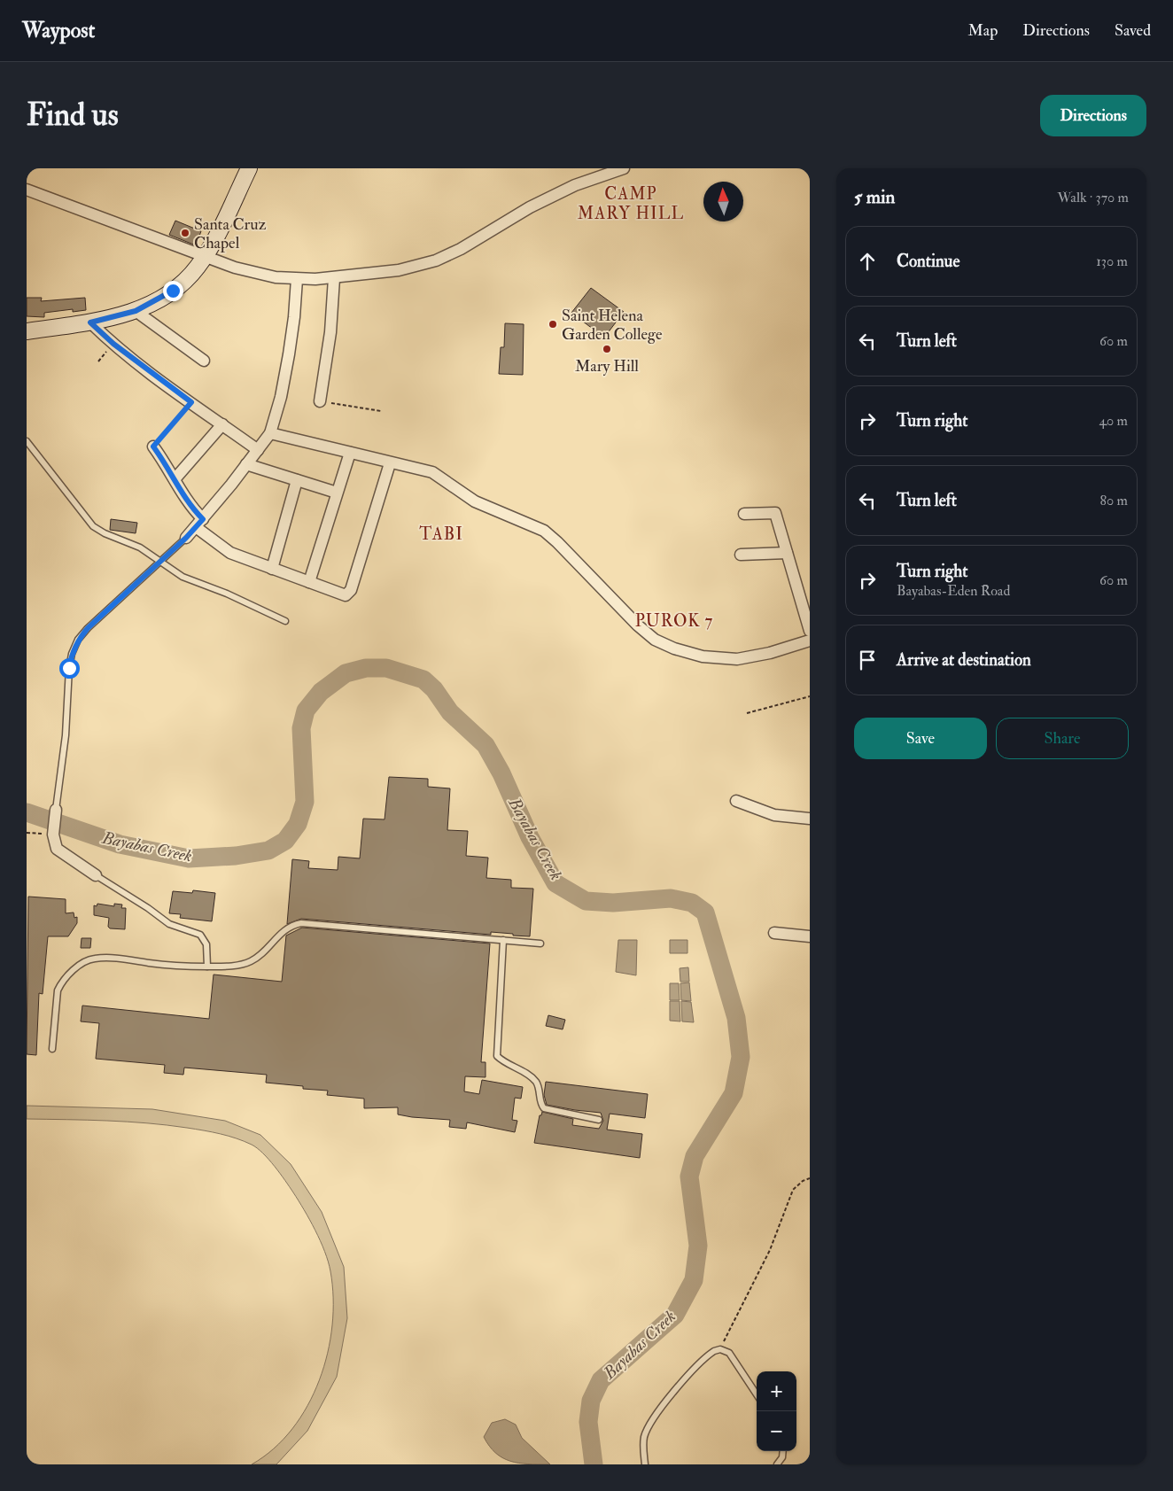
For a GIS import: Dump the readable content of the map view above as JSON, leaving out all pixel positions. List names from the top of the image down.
{
  "districts": ["CAMP MARY HILL", "TABI", "PUROK 7"],
  "water": ["Bayabas Creek"],
  "places": ["Santa Cruz Chapel", "Saint Helena Garden College", "Mary Hill"],
  "north": "top",
  "page": {
    "header": "Waypost",
    "nav": ["Map", "Directions", "Saved"],
    "buttons": [
      "Directions",
      ["Save", "Share"]
    ],
    "title": "Find us",
    "heading": ["5 min", "Walk · 370 m"],
    "list": [
      ["Continue", "130 m"],
      ["Turn left", "60 m"],
      ["Turn right", "40 m"],
      ["Turn left", "80 m"],
      ["Turn right", "Bayabas-Eden Road", "60 m"],
      "Arrive at destination"
    ],
    "map_buttons": ["+", "−"]
  }
}
